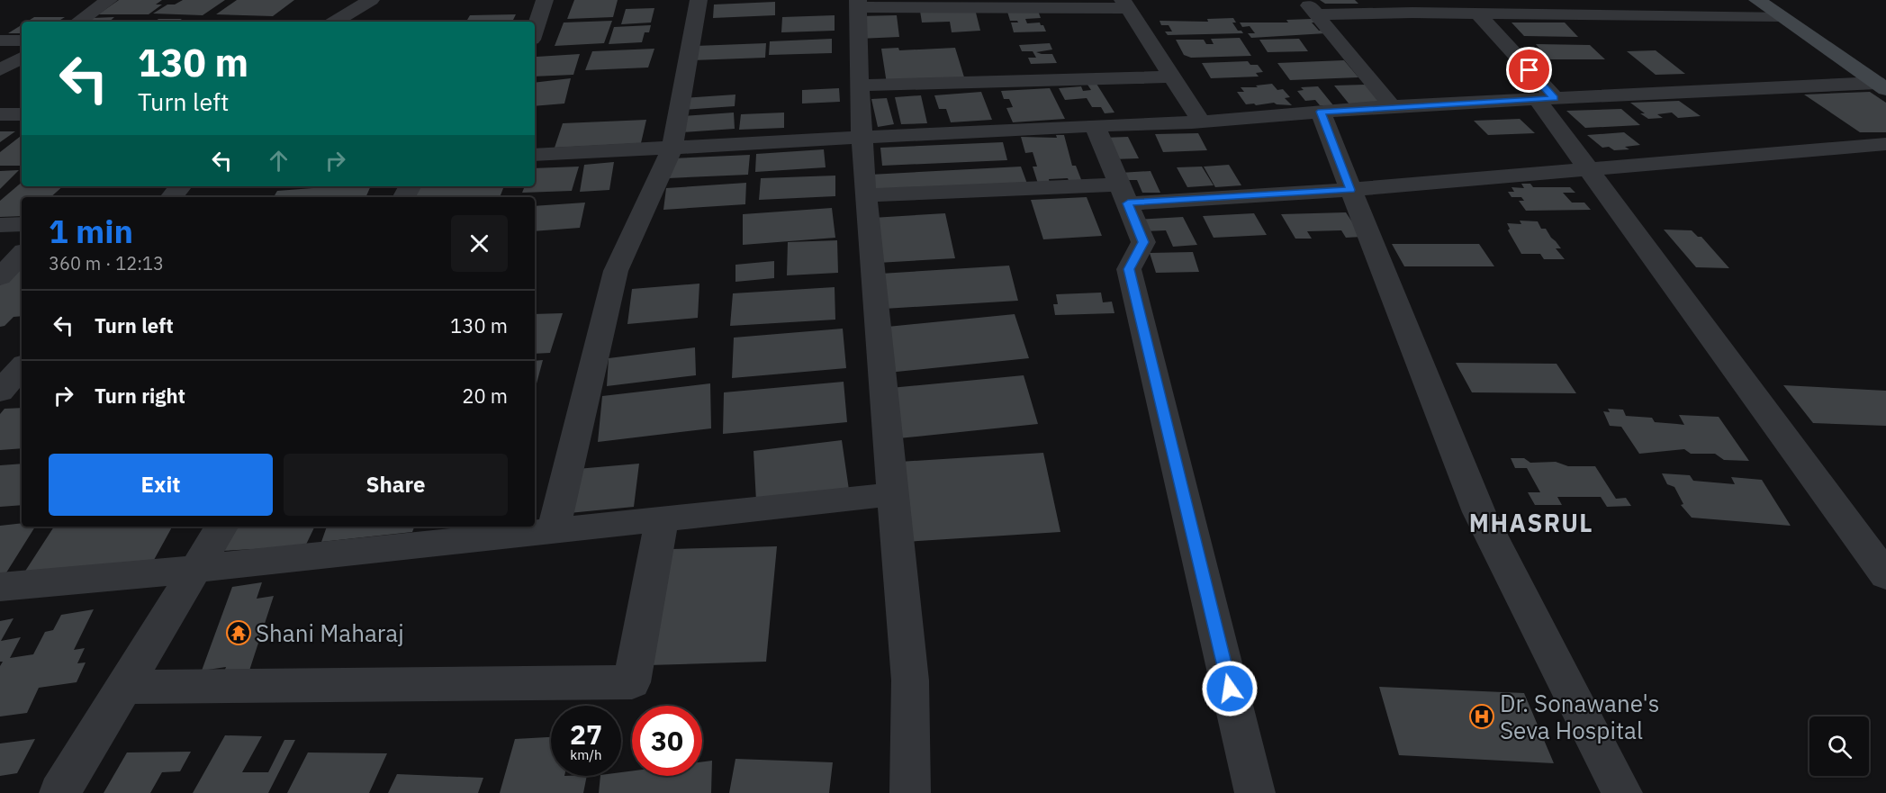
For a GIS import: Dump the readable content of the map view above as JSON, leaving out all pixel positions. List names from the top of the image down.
{
  "districts": ["MHASRUL"],
  "places": {
    "temple": ["Shani Maharaj"],
    "hospital": ["Dr. Sonawane's Seva Hospital"]
  },
  "page": {
    "turn": ["130 m", "Turn left"],
    "heading": ["1 min", "360 m · 12:13"],
    "list": [
      {
        "name": "Turn left",
        "value": "130 m"
      },
      {
        "name": "Turn right",
        "value": "20 m"
      }
    ],
    "buttons": ["Exit", "Share"],
    "speed": "27 km/h",
    "limit": "30"
  }
}
